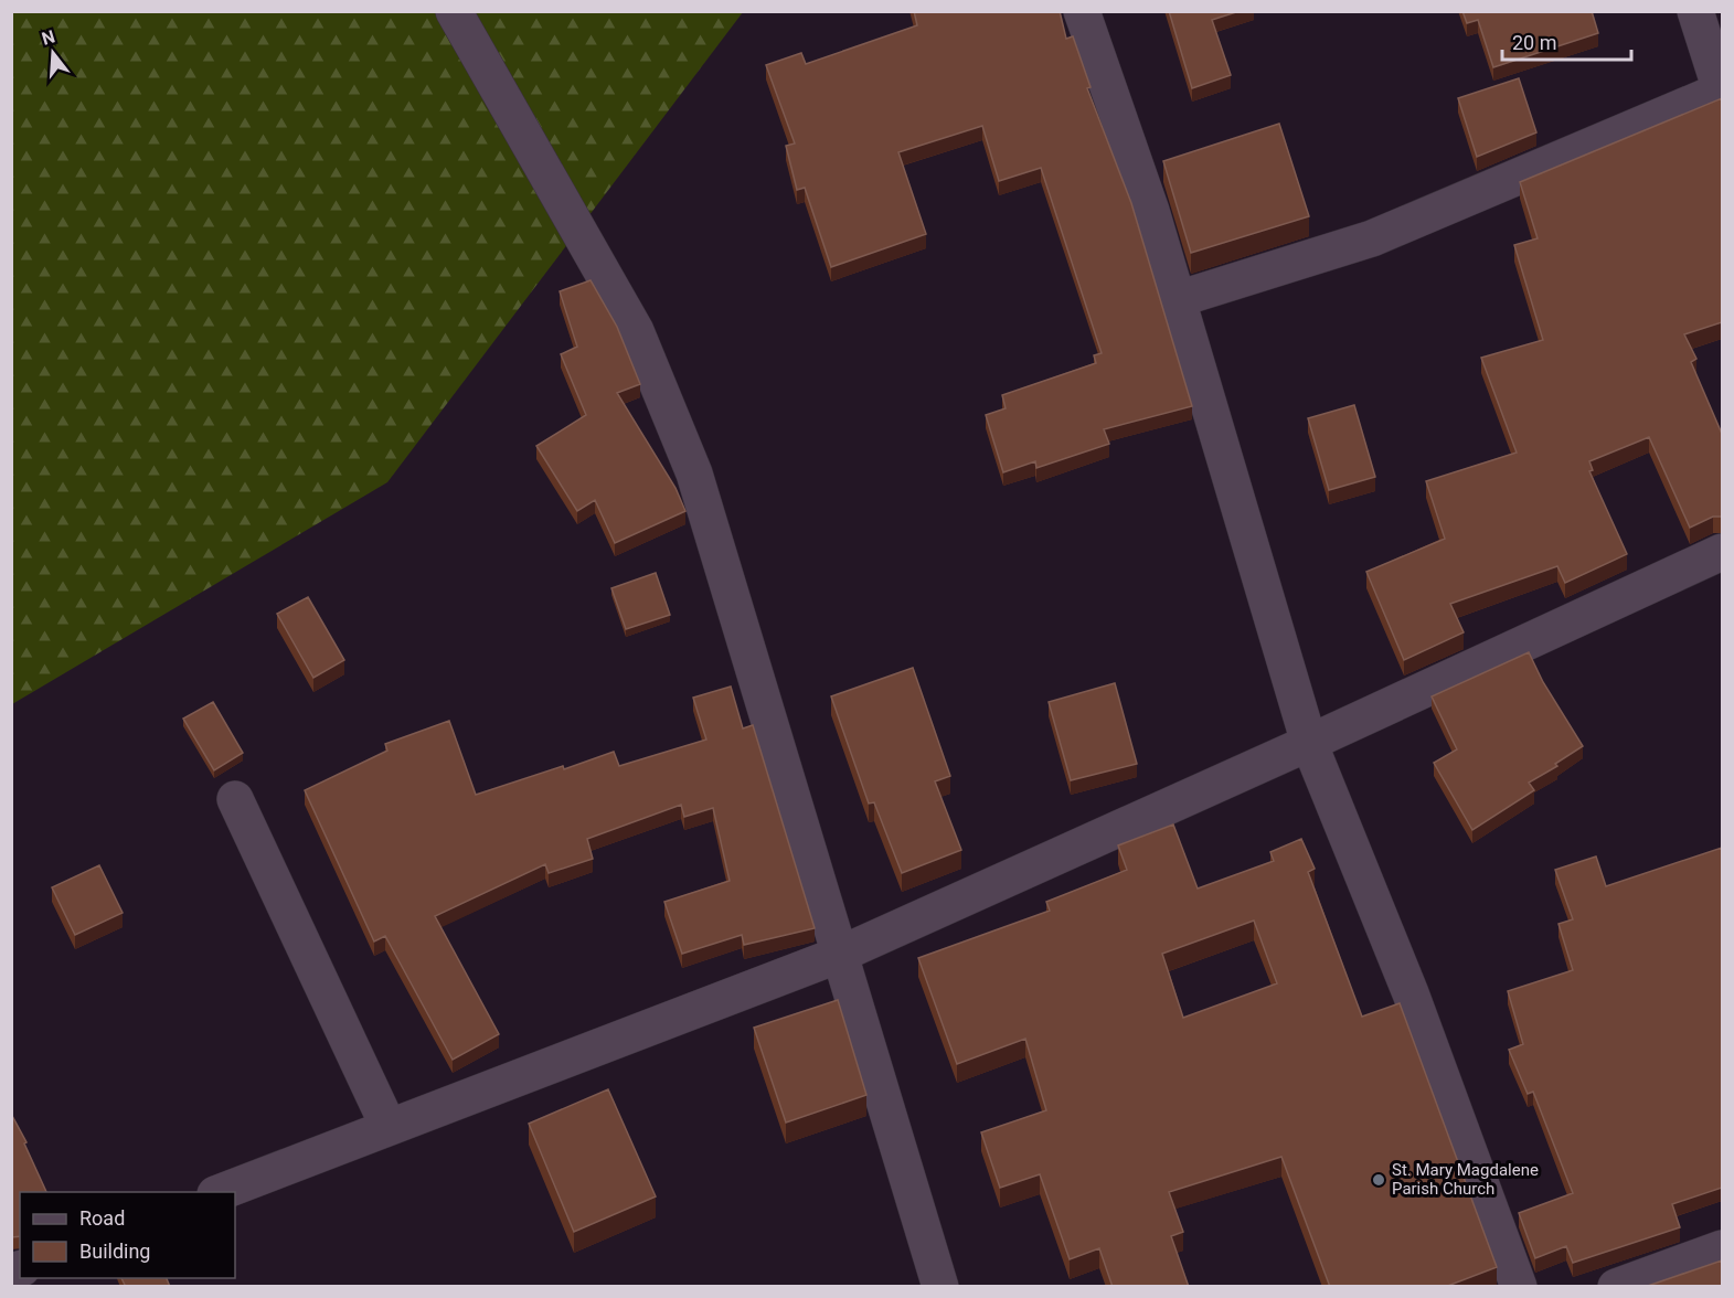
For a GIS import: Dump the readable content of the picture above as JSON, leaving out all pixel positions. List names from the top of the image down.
{
  "places": ["St. Mary Magdalene Parish Church"],
  "legend": ["Road", "Building"],
  "scale_bar": "20 m",
  "north": "top"
}
